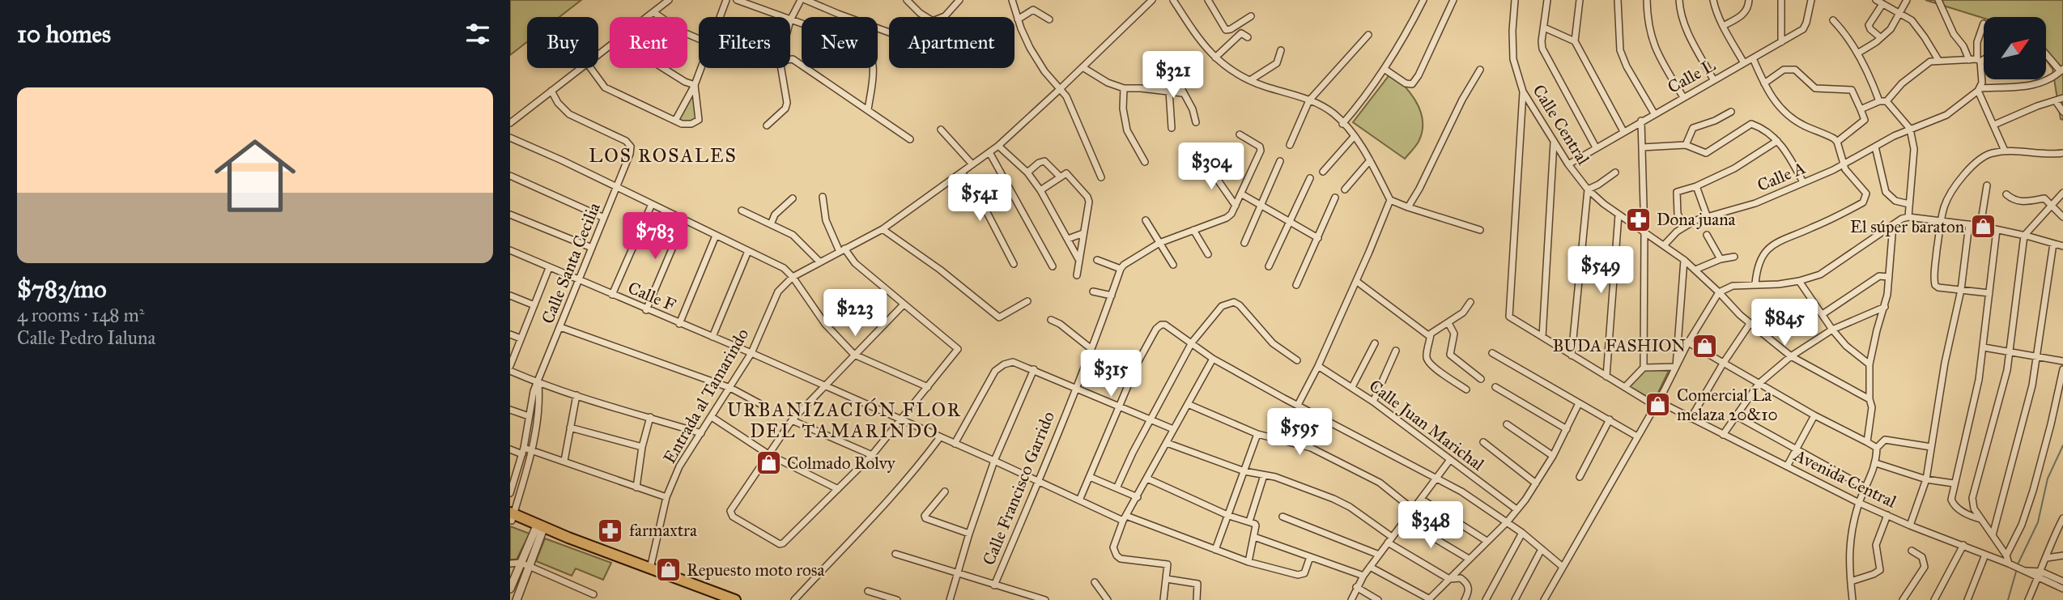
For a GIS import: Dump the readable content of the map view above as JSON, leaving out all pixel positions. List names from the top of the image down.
{
  "streets": {
    "street": [
      "Calle L",
      "Calle Central",
      "Calle A",
      "Calle Santa Cecilia",
      "Calle F",
      "Entrada al Tamarindo",
      "Calle Juan Marichal",
      "Avenida Central",
      "Calle Francisco Garrido"
    ]
  },
  "crossings": [
    ["Calle L", "Calle Central"],
    ["Calle Central", "Calle A"],
    ["Calle Central", "Avenida Central"],
    ["Calle Santa Cecilia", "Calle F"],
    ["Calle F", "Entrada al Tamarindo"],
    ["Calle F", "Calle Francisco Garrido"]
  ],
  "districts": ["LOS ROSALES", "URBANIZACIÓN FLOR DEL TAMARINDO"],
  "places": {
    "pharmacy": ["Dona juana", "farmaxtra"],
    "shop": [
      "El súper baraton",
      "BUDA FASHION",
      "Comercial La melaza 20&10",
      "Colmado Rolvy",
      "Repuesto moto rosa"
    ]
  },
  "north": "top right",
  "page": {
    "heading": "10 homes",
    "chip": [
      "Buy",
      "Rent",
      "Filters",
      "New",
      "Apartment"
    ],
    "price": [
      "$321",
      "$304",
      "$541",
      "$783",
      "$549",
      "$223",
      "$845",
      "$315",
      "$595",
      "$348"
    ],
    "list": [
      {
        "name": "$783/mo",
        "note": "4 rooms · 148 m² · Calle Pedro Ialuna"
      }
    ]
  }
}
